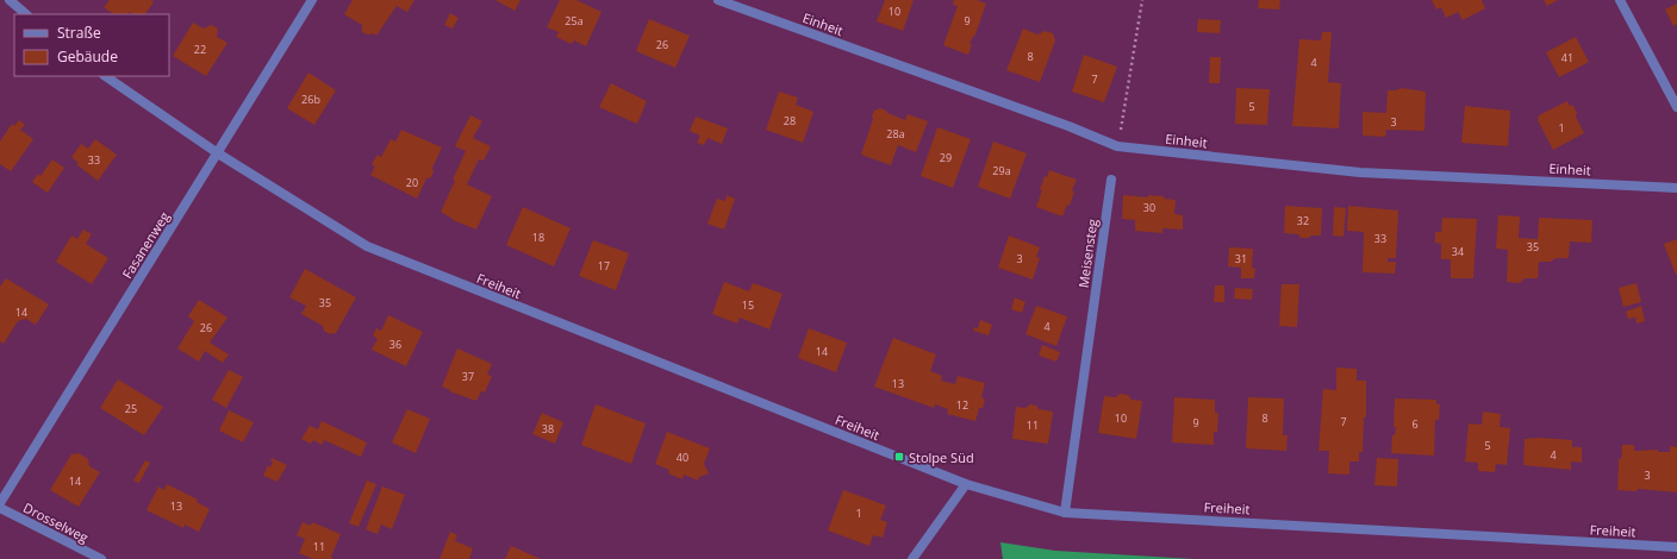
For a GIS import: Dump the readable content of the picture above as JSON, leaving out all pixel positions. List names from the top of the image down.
{
  "streets": {
    "street": [
      "Einheit",
      "Fasanenweg",
      "Meisensteg",
      "Freiheit",
      "Drosselweg"
    ]
  },
  "crossings": [
    ["Fasanenweg", "Freiheit"],
    ["Meisensteg", "Freiheit"]
  ],
  "places": {
    "transit": ["Stolpe Süd"]
  },
  "house_numbers": [
    "10",
    "25a",
    "9",
    "26",
    "22",
    "8",
    "41",
    "4",
    "7",
    "26b",
    "5",
    "28",
    "3",
    "1",
    "28a",
    "29",
    "33",
    "29a",
    "20",
    "30",
    "32",
    "18",
    "33",
    "35",
    "34",
    "3",
    "31",
    "17",
    "35",
    "15",
    "14",
    "4",
    "26",
    "36",
    "14",
    "37",
    "13",
    "12",
    "25",
    "10",
    "8",
    "7",
    "9",
    "6",
    "11",
    "38",
    "5",
    "4",
    "40",
    "3",
    "14",
    "13",
    "1",
    "11"
  ],
  "legend": ["Straße", "Gebäude"]
}
